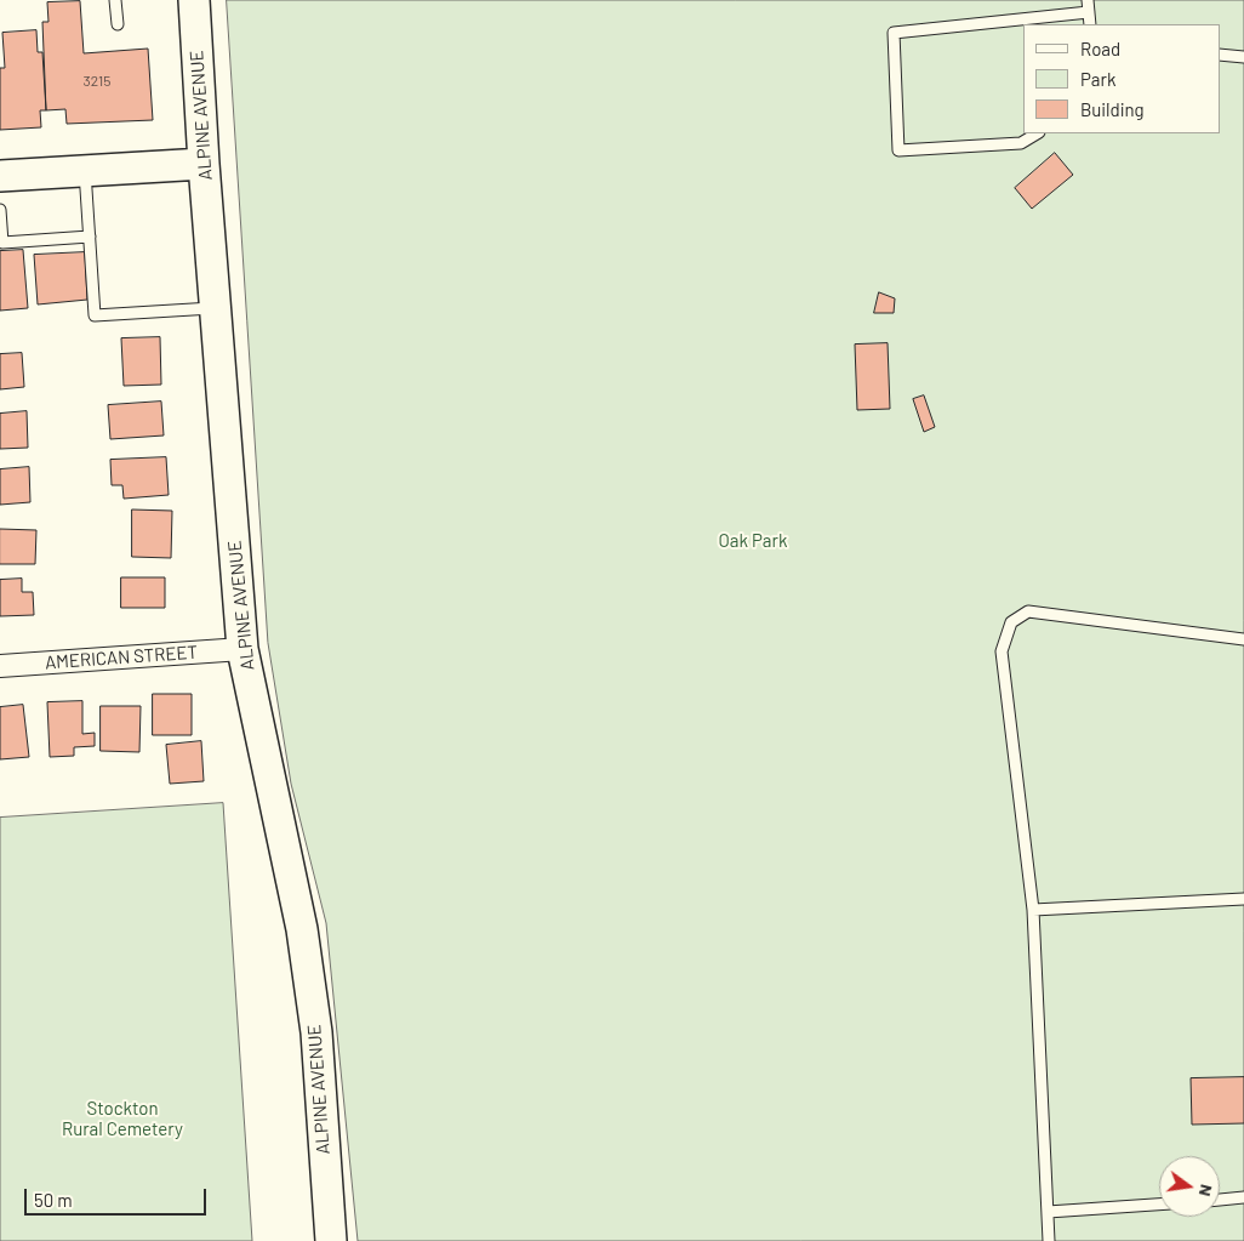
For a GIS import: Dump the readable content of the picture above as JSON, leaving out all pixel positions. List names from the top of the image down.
{
  "streets": {
    "street": ["ALPINE AVENUE", "AMERICAN STREET"]
  },
  "crossings": [
    ["ALPINE AVENUE", "AMERICAN STREET"]
  ],
  "parks": ["Oak Park", "Stockton Rural Cemetery"],
  "house_numbers": ["3215"],
  "legend": ["Road", "Park", "Building"],
  "scale_bar": "50 m",
  "north": "right"
}
